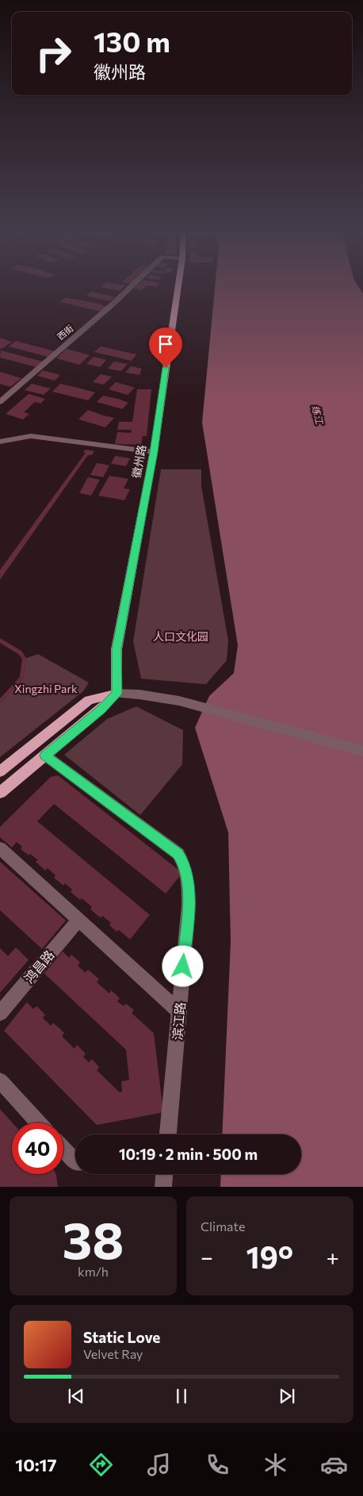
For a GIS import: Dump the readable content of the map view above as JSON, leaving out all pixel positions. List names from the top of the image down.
{
  "streets": {
    "main road": ["徽州路"],
    "street": ["西街", "鸿昌路", "滨江路"]
  },
  "water": ["练江"],
  "parks": ["人口文化园", "Xingzhi Park"],
  "page": {
    "turn": ["130 m", "徽州路"],
    "limit": "40",
    "trip": "10:19 · 2 min · 500 m",
    "tile": [
      ["38", "km/h"],
      "Climate"
    ],
    "heat": ["−", "19°", "+"],
    "song": ["Static Love", "Velvet Ray"],
    "tabs": "10:17"
  }
}
